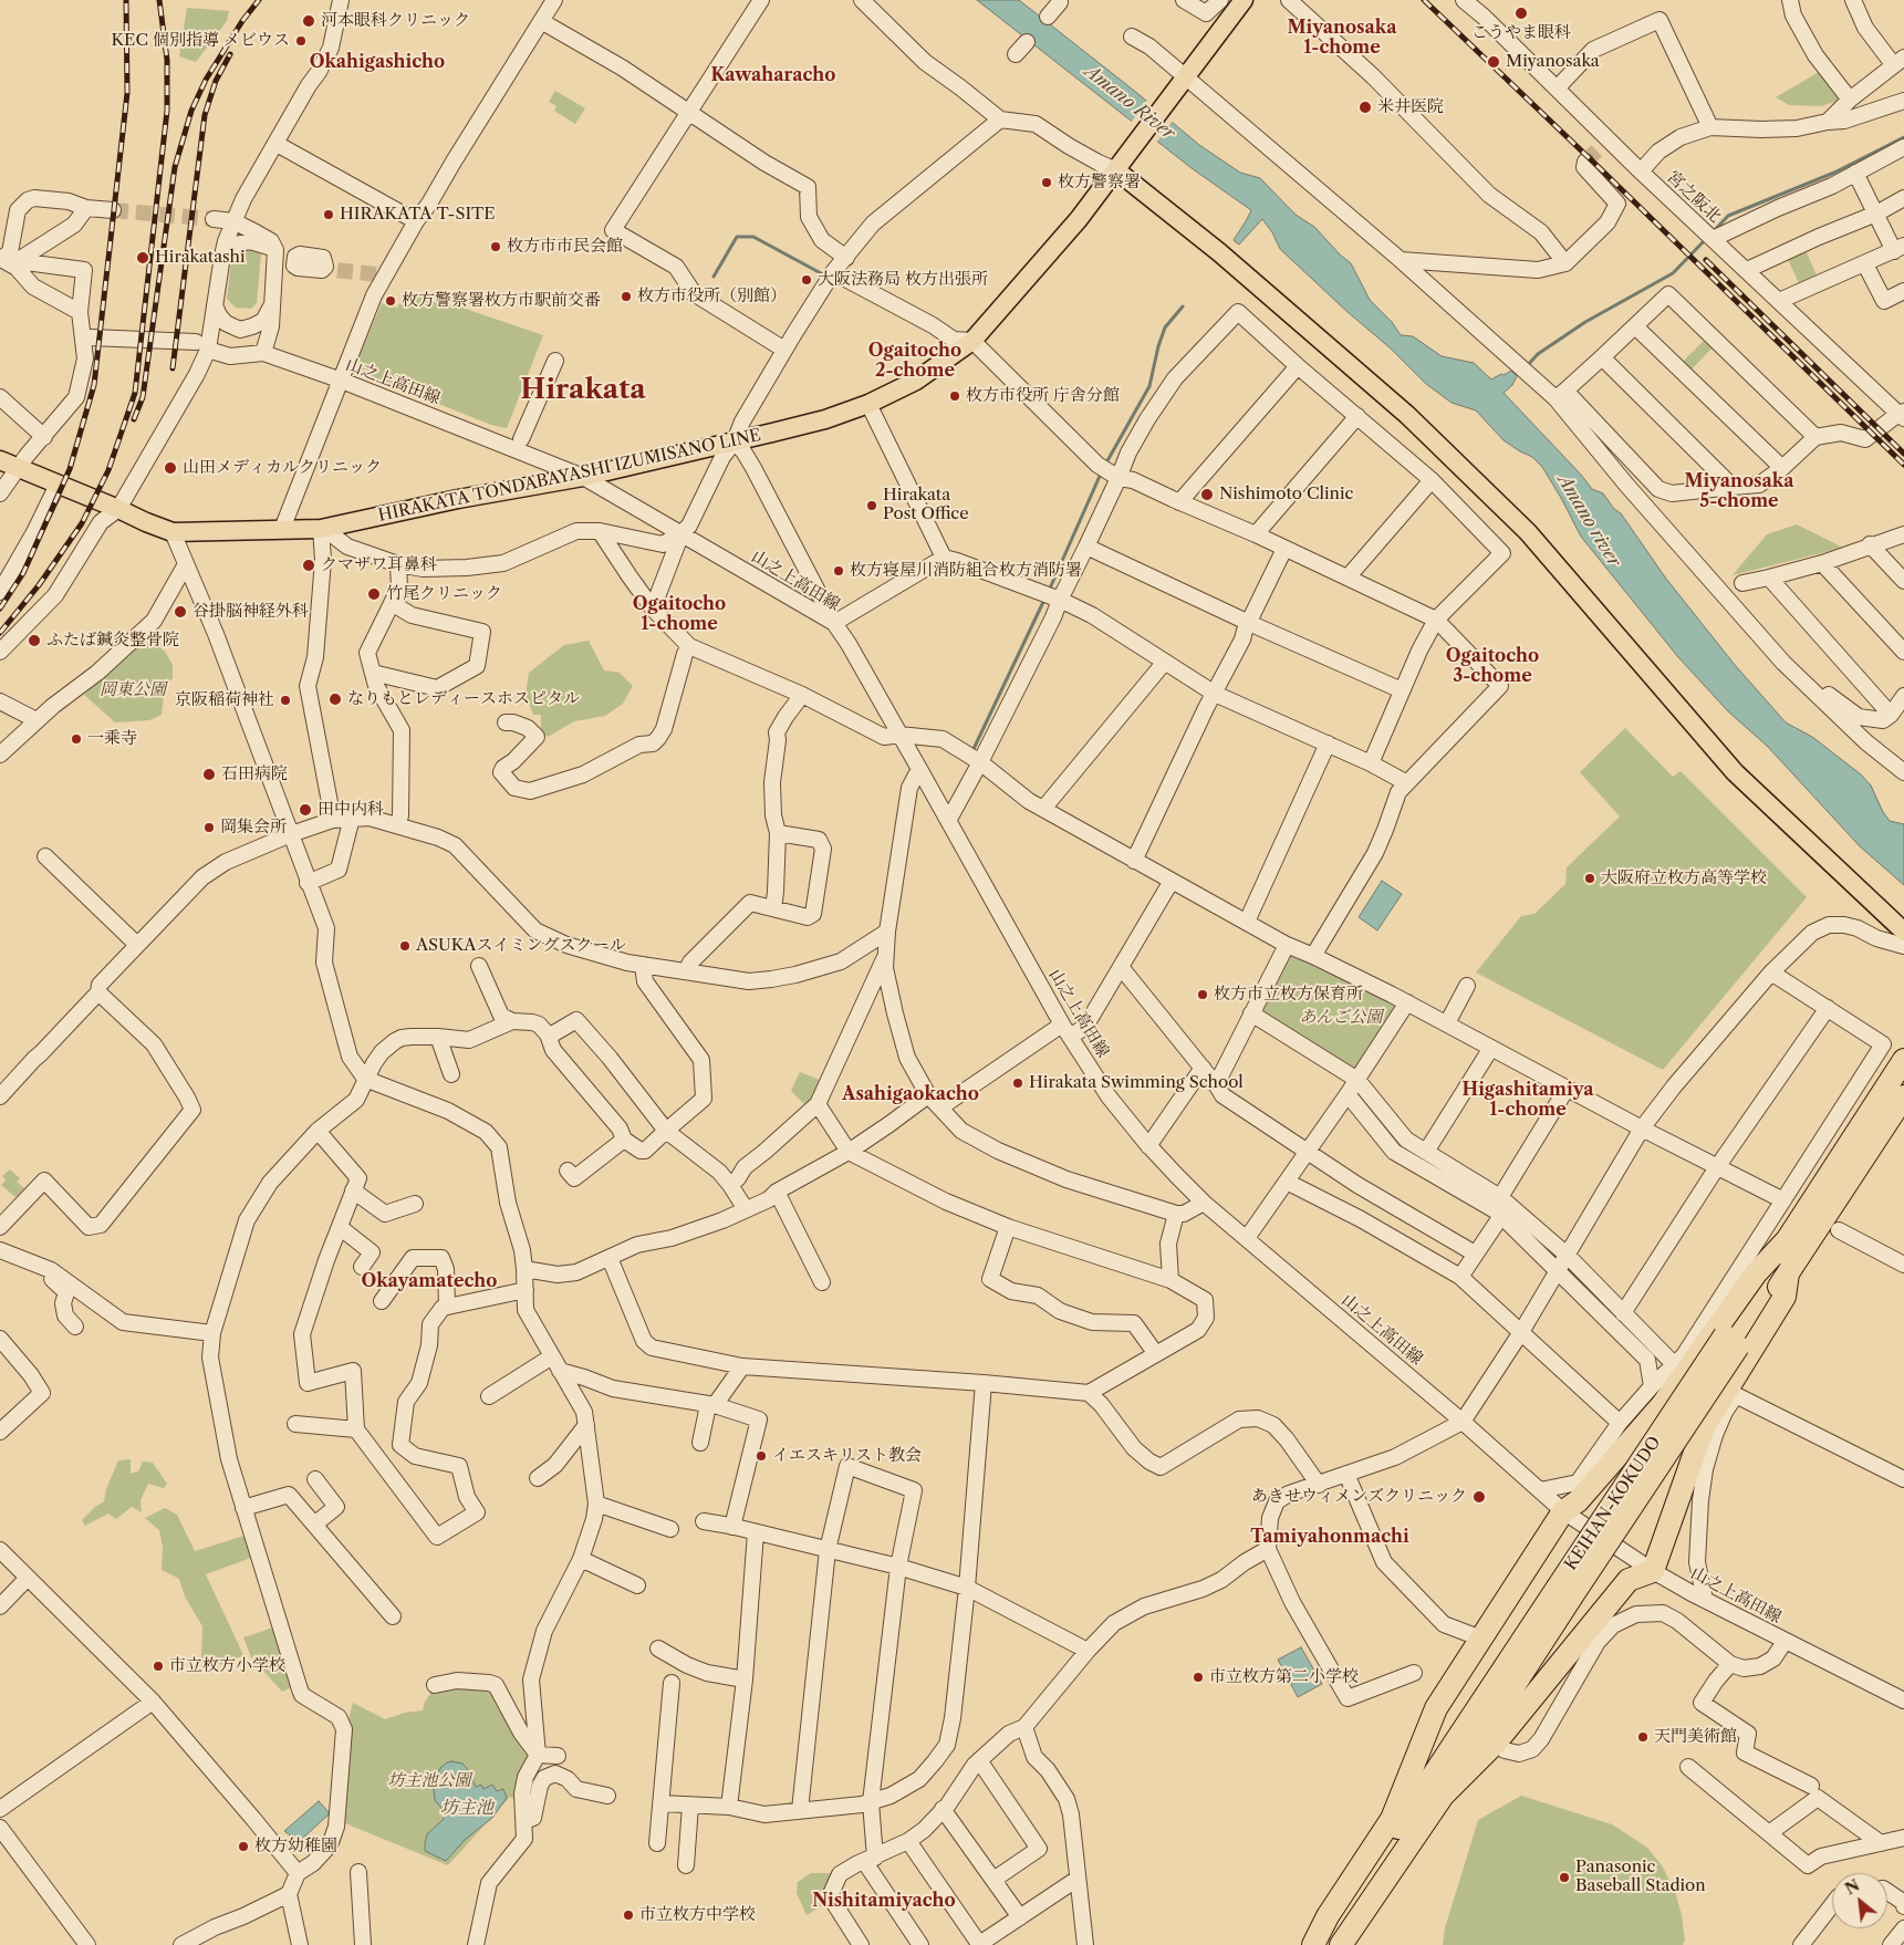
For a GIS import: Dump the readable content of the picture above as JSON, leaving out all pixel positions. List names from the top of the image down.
{
  "streets": {
    "highway": ["KEIHAN-KOKUDO"],
    "main road": ["HIRAKATA TONDABAYASHI IZUMISANO LINE"],
    "street": ["宮之阪北", "山之上高田線"]
  },
  "crossings": [
    ["山之上高田線", "HIRAKATA TONDABAYASHI IZUMISANO LINE"]
  ],
  "districts": [
    "Miyanosaka 1-chome",
    "Okahigashicho",
    "Kawaharacho",
    "Ogaitocho 2-chome",
    "Hirakata",
    "Miyanosaka 5-chome",
    "Ogaitocho 1-chome",
    "Ogaitocho 3-chome",
    "Higashitamiya 1-chome",
    "Asahigaokacho",
    "Okayamatecho",
    "Tamiyahonmachi",
    "Nishitamiyacho"
  ],
  "water": ["Amano River", "Amano river", "坊主池"],
  "parks": ["岡東公園", "あんご公園", "坊主池公園"],
  "places": [
    "こうやま眼科",
    "河本眼科クリニック",
    "KEC 個別指導 メビウス",
    "Miyanosaka",
    "米井医院",
    "枚方警察署",
    "HIRAKATA T-SITE",
    "枚方市市民会館",
    "Hirakatashi",
    "大阪法務局 枚方出張所",
    "枚方市役所（別館）",
    "枚方警察署枚方市駅前交番",
    "枚方市役所 庁舎分館",
    "山田メディカルクリニック",
    "Nishimoto Clinic",
    "Hirakata Post Office",
    "クマザワ耳鼻科",
    "枚方寝屋川消防組合枚方消防署",
    "竹尾クリニック",
    "谷掛脳神経外科",
    "ふたば鍼灸整骨院",
    "なりもとレディースホスピタル",
    "京阪稲荷神社",
    "一乘寺",
    "石田病院",
    "田中内科",
    "岡集会所",
    "大阪府立枚方高等学校",
    "ASUKAスイミングスクール",
    "枚方市立枚方保育所",
    "Hirakata Swimming School",
    "イエスキリスト教会",
    "あきせウィメンズクリニック",
    "市立枚方小学校",
    "市立枚方第二小学校",
    "天門美術館",
    "枚方幼稚園",
    "Panasonic Baseball Stadion",
    "市立枚方中学校"
  ],
  "north": "top left"
}
